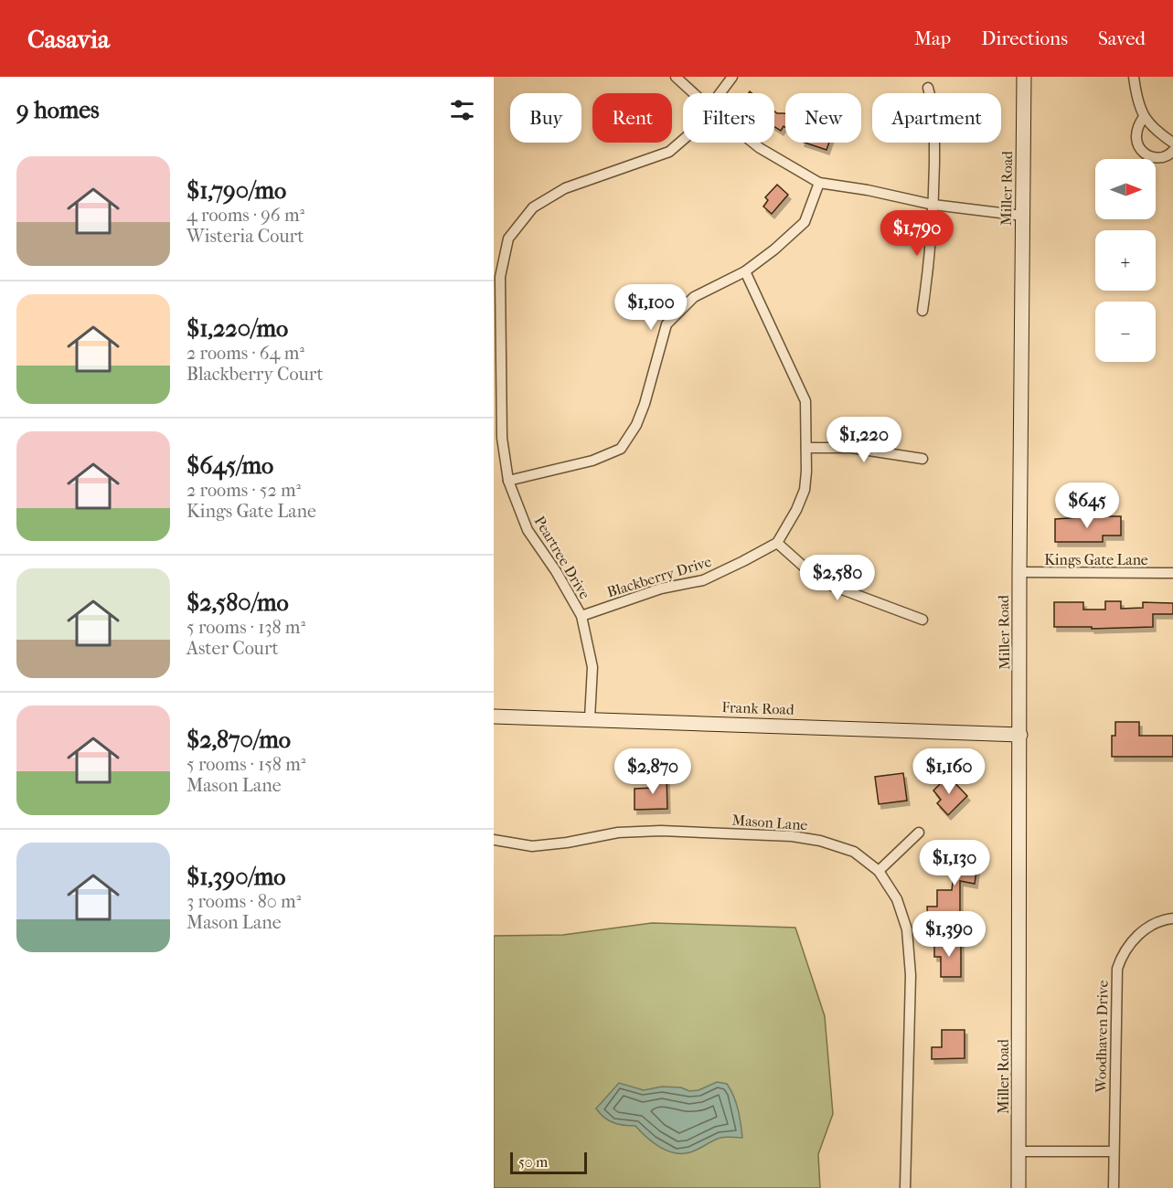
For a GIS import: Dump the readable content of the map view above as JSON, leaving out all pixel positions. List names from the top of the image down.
{
  "streets": {
    "street": [
      "Miller Road",
      "Peartree Drive",
      "Kings Gate Lane",
      "Blackberry Drive",
      "Frank Road",
      "Mason Lane",
      "Woodhaven Drive"
    ]
  },
  "crossings": [
    ["Miller Road", "Kings Gate Lane"],
    ["Miller Road", "Frank Road"],
    ["Peartree Drive", "Blackberry Drive"],
    ["Peartree Drive", "Frank Road"]
  ],
  "scale_bar": "50 m",
  "north": "right",
  "page": {
    "header": "Casavia",
    "nav": ["Map", "Directions", "Saved"],
    "heading": "9 homes",
    "chip": [
      "Buy",
      "Rent",
      "Filters",
      "New",
      "Apartment"
    ],
    "list": [
      {
        "name": "$1,790/mo",
        "note": "4 rooms · 96 m² · Wisteria Court"
      },
      {
        "name": "$1,220/mo",
        "note": "2 rooms · 64 m² · Blackberry Court"
      },
      {
        "name": "$645/mo",
        "note": "2 rooms · 52 m² · Kings Gate Lane"
      },
      {
        "name": "$2,580/mo",
        "note": "5 rooms · 138 m² · Aster Court"
      },
      {
        "name": "$2,870/mo",
        "note": "5 rooms · 158 m² · Mason Lane"
      },
      {
        "name": "$1,390/mo",
        "note": "3 rooms · 80 m² · Mason Lane"
      }
    ],
    "map_buttons": ["+", "−"],
    "price": [
      "$1,790",
      "$1,100",
      "$1,220",
      "$645",
      "$2,580",
      "$2,870",
      "$1,160",
      "$1,130",
      "$1,390"
    ],
    "scale": "50 m"
  }
}
